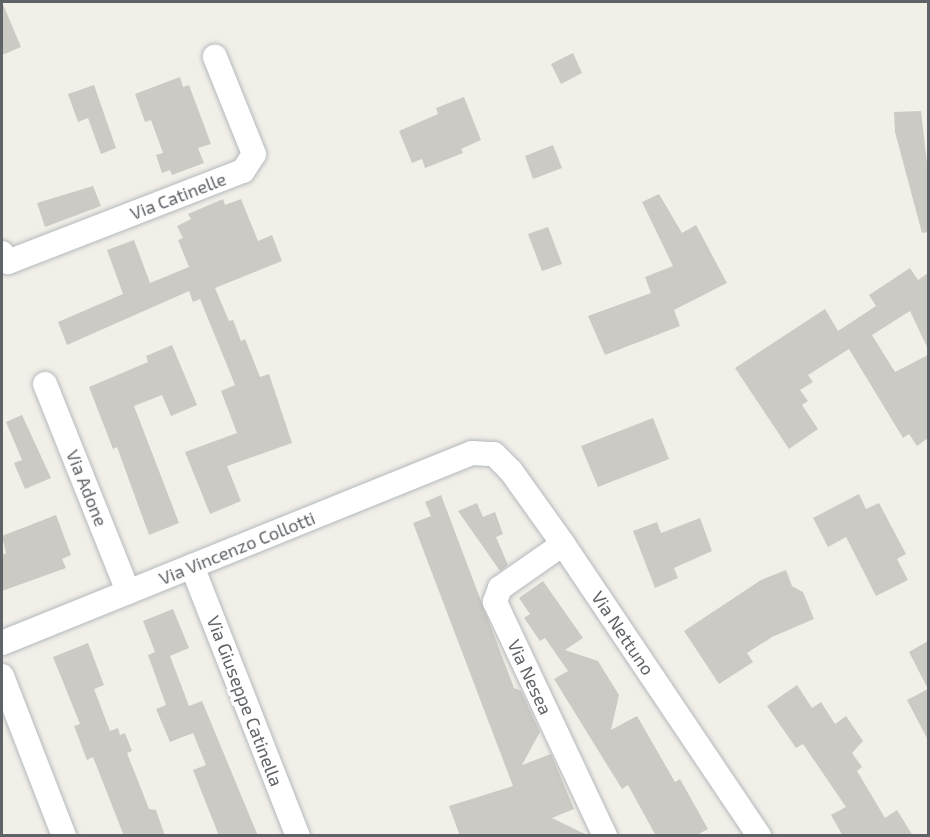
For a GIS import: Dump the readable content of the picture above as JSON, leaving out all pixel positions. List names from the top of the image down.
{
  "streets": {
    "street": [
      "Via Catinelle",
      "Via Adone",
      "Via Vincenzo Collotti",
      "Via Nettuno",
      "Via Nesea",
      "Via Giuseppe Catinella"
    ]
  },
  "crossings": [
    ["Via Adone", "Via Vincenzo Collotti"],
    ["Via Vincenzo Collotti", "Via Nettuno"],
    ["Via Vincenzo Collotti", "Via Giuseppe Catinella"],
    ["Via Nettuno", "Via Nesea"]
  ]
}
